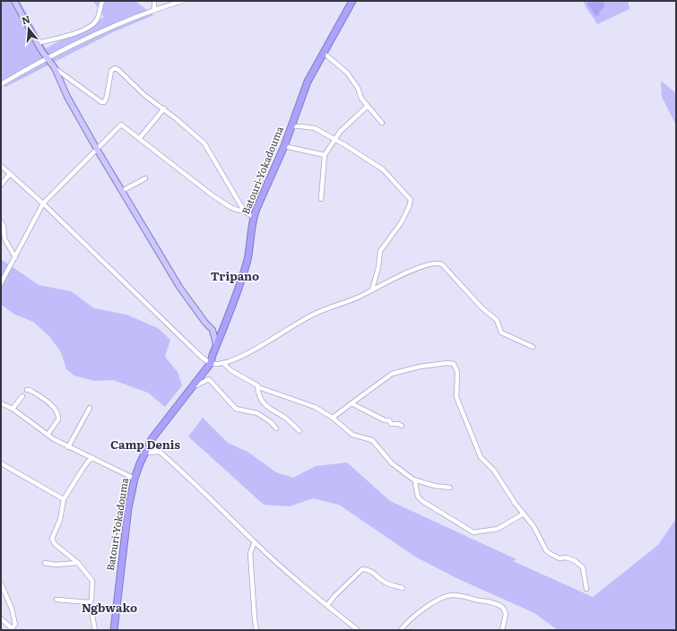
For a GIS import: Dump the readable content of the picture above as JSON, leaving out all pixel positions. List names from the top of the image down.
{
  "streets": {
    "highway": ["Batouri-Yokadouma"]
  },
  "districts": ["Tripano", "Camp Denis", "Ngbwako"],
  "north": "top"
}
